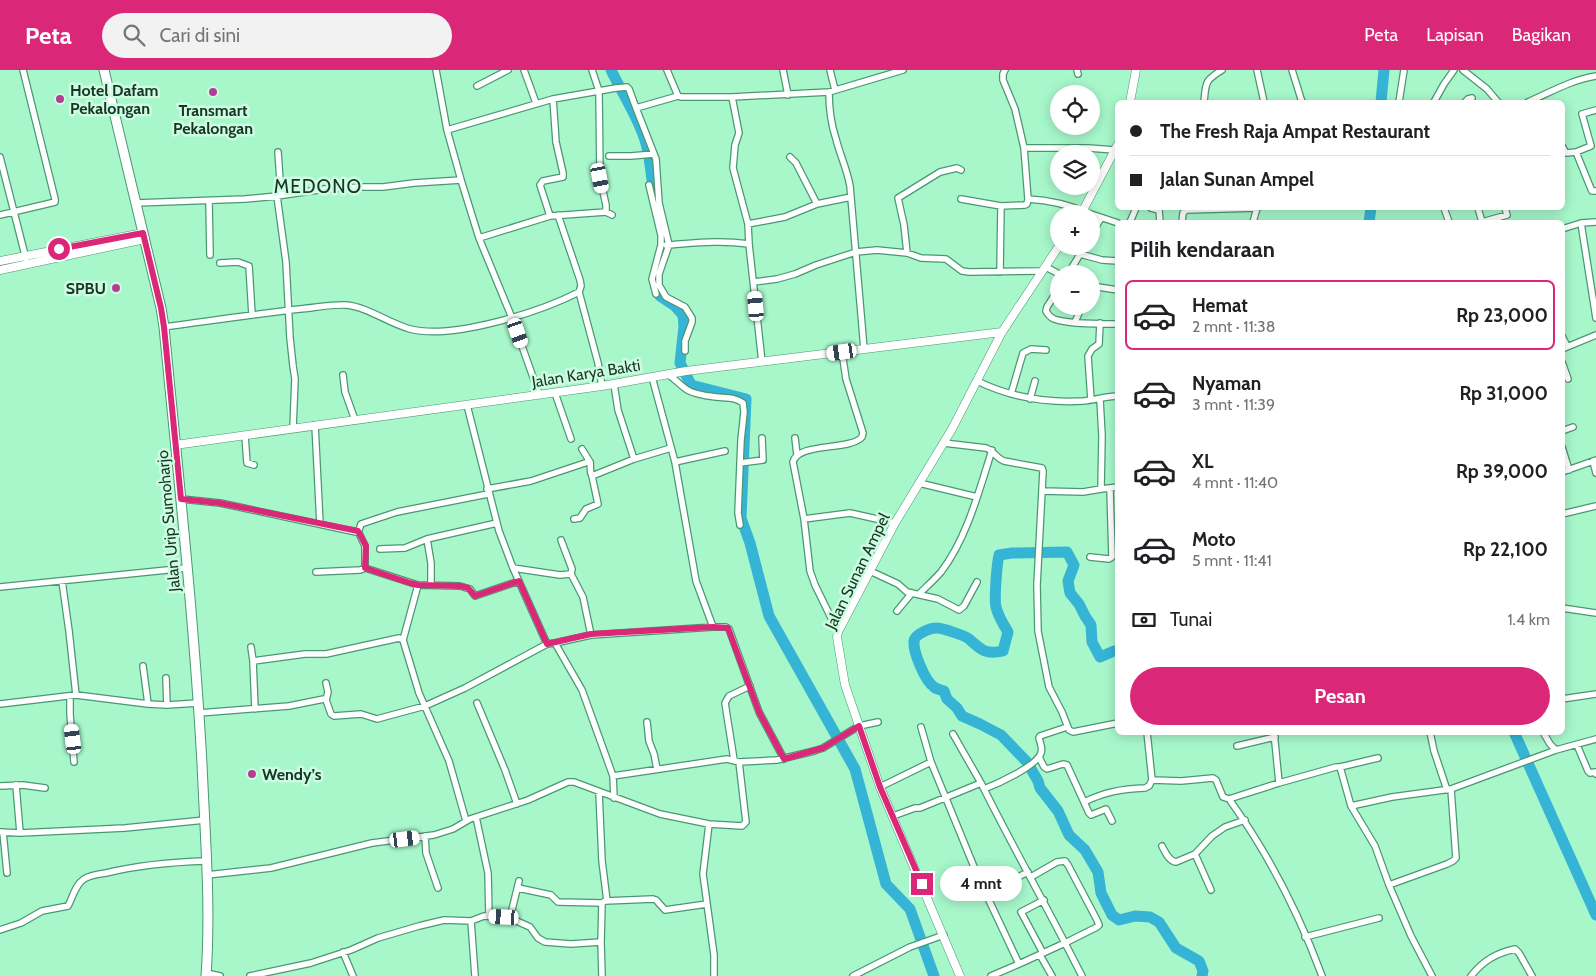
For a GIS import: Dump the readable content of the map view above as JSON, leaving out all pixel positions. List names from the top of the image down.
{
  "streets": {
    "main road": ["Jalan Urip Sumoharjo"],
    "street": ["Jalan Karya Bakti", "Jalan Sunan Ampel"]
  },
  "crossings": [
    ["Jalan Karya Bakti", "Jalan Urip Sumoharjo"],
    ["Jalan Karya Bakti", "Jalan Sunan Ampel"]
  ],
  "districts": ["MEDONO"],
  "places": [
    "Transmart Pekalongan",
    "Hotel Dafam Pekalongan",
    "SPBU",
    "Wendy’s"
  ],
  "page": {
    "header": "Peta",
    "search": "Cari di sini",
    "nav": ["Peta", "Lapisan", "Bagikan"],
    "map_buttons": ["+", "−"],
    "banner": ["The Fresh Raja Ampat Restaurant", "Jalan Sunan Ampel"],
    "heading": "Pilih kendaraan",
    "list": [
      {
        "name": "Hemat",
        "note": "2 mnt · 11:38",
        "value": "Rp 23,000"
      },
      {
        "name": "Nyaman",
        "note": "3 mnt · 11:39",
        "value": "Rp 31,000"
      },
      {
        "name": "XL",
        "note": "4 mnt · 11:40",
        "value": "Rp 39,000"
      },
      {
        "name": "Moto",
        "note": "5 mnt · 11:41",
        "value": "Rp 22,100"
      }
    ],
    "pay": ["Tunai", "1.4 km"],
    "buttons": "Pesan",
    "bubble": "4 mnt"
  }
}
